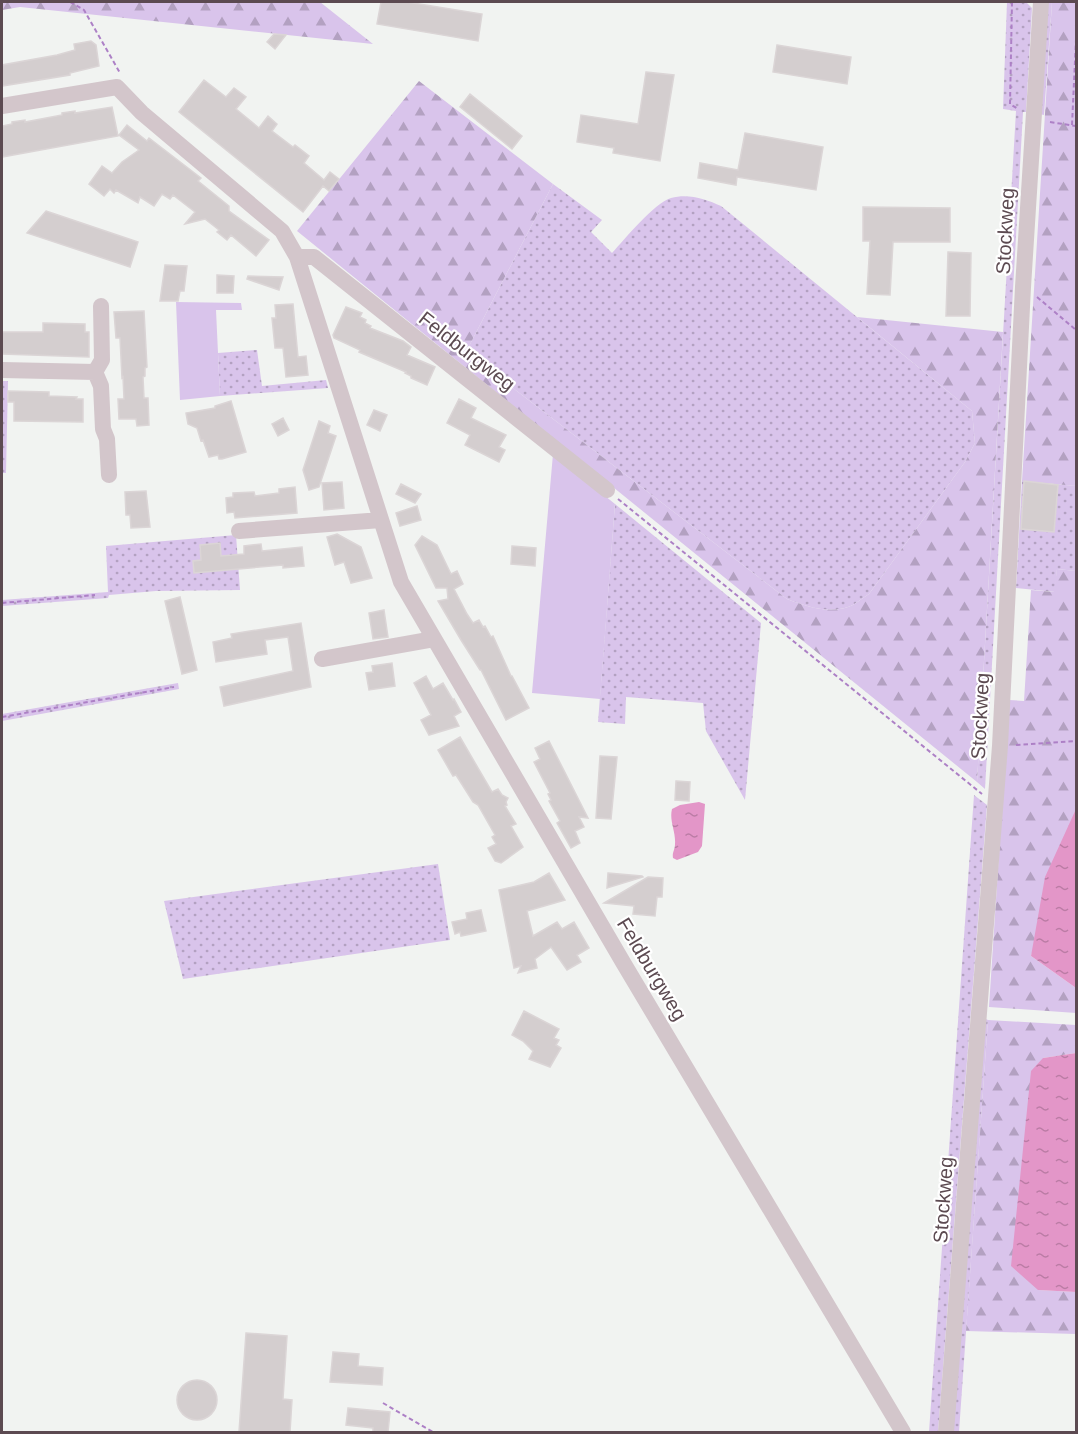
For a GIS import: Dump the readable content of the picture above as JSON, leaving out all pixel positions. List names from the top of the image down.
{
  "streets": {
    "street": ["Stockweg", "Feldburgweg"]
  }
}
